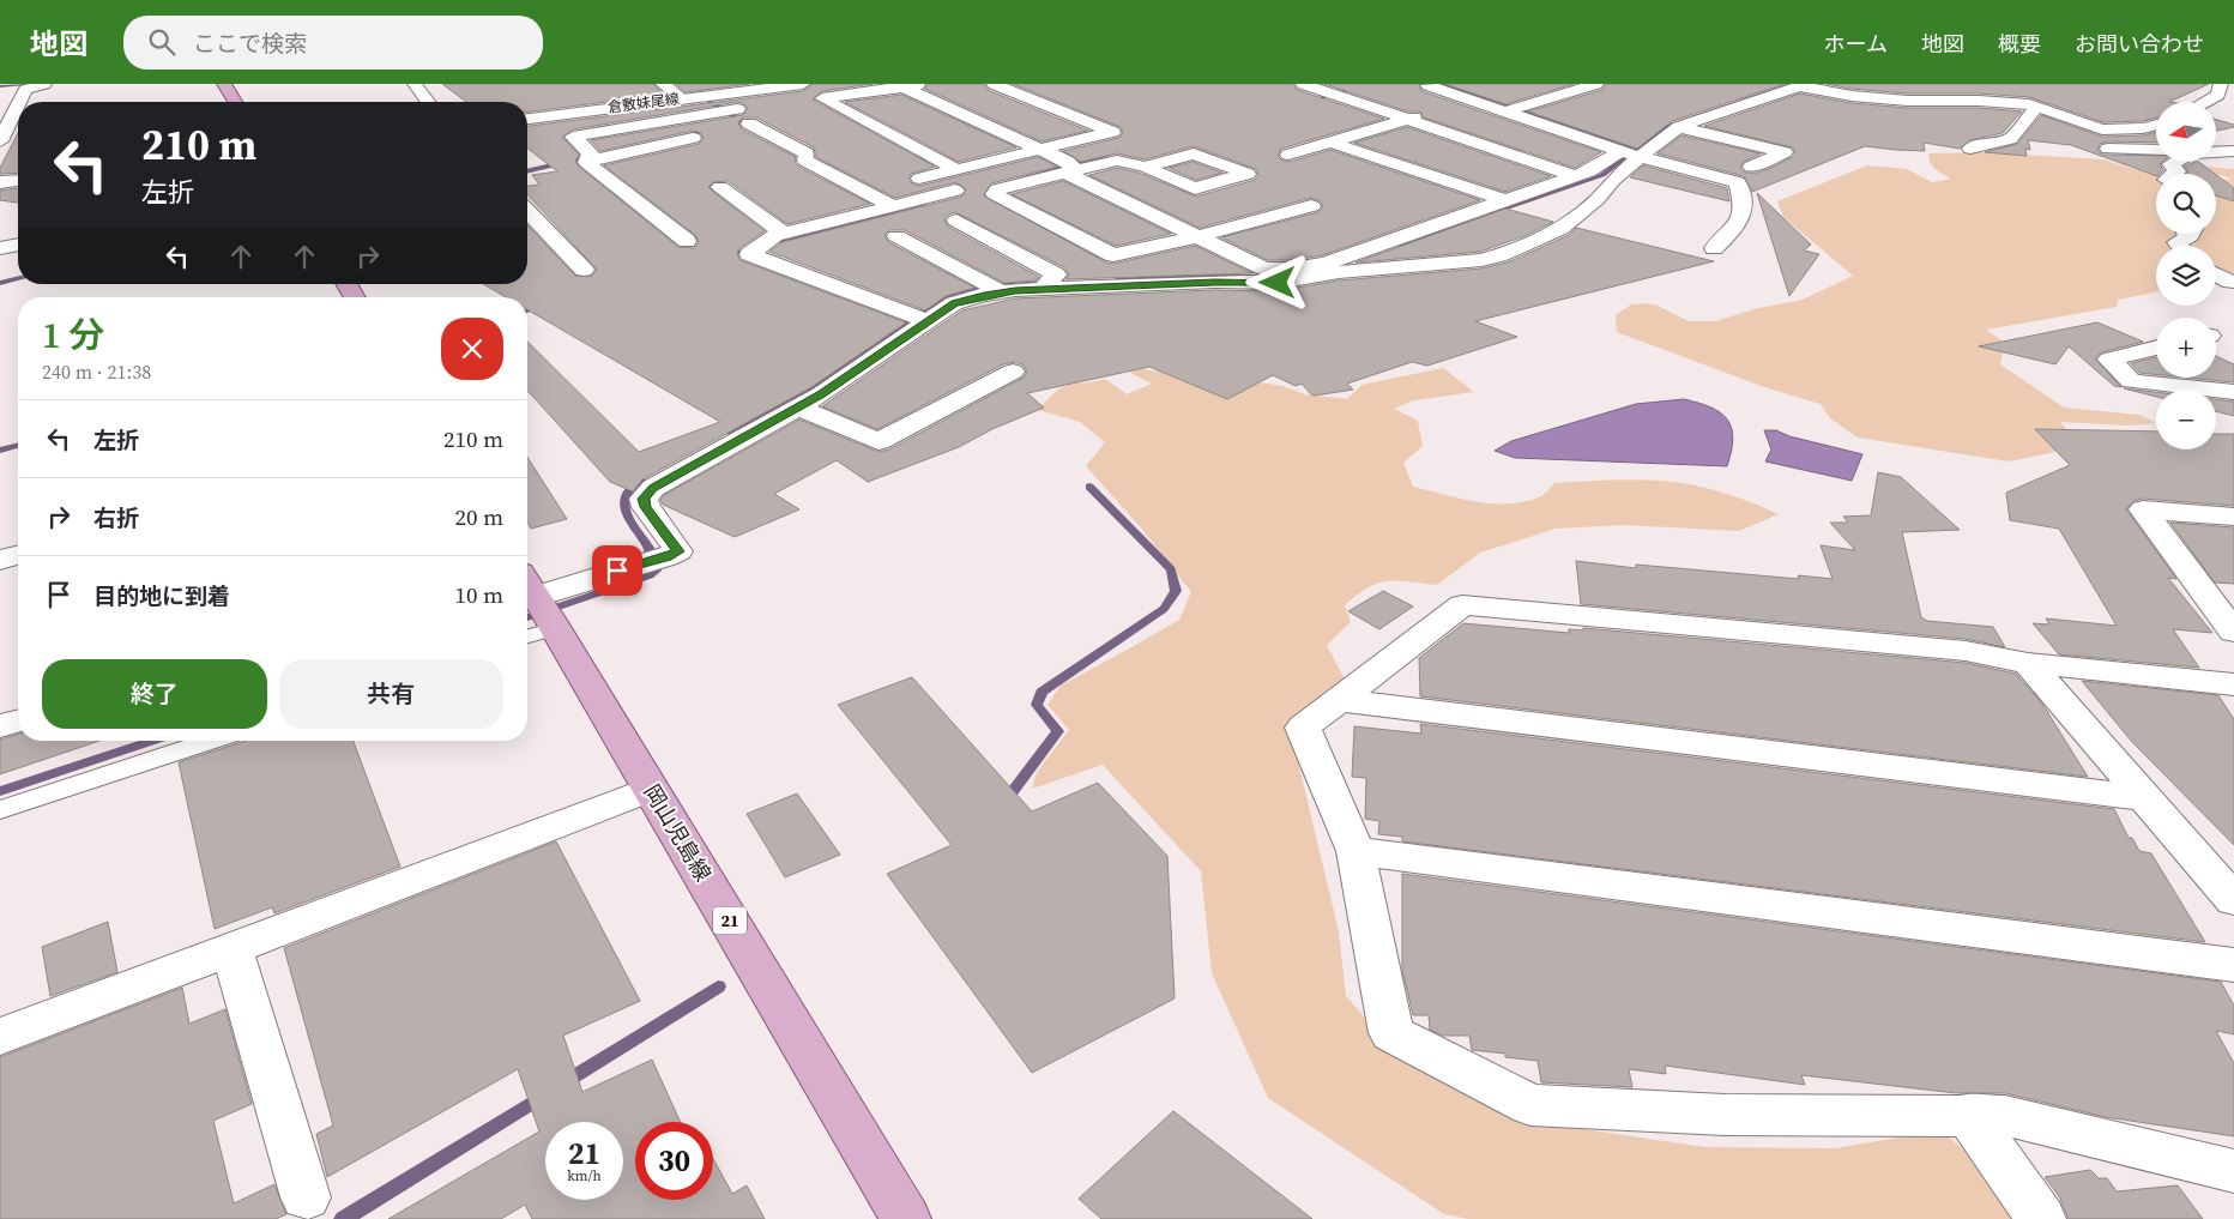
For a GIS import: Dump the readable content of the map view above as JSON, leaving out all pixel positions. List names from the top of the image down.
{
  "streets": {
    "main road": ["岡山児島線", "21"],
    "street": ["倉敷妹尾線"]
  },
  "north": "left",
  "page": {
    "header": "地図",
    "search": "ここで検索",
    "nav": [
      "ホーム",
      "地図",
      "概要",
      "お問い合わせ"
    ],
    "map_buttons": ["+", "−"],
    "turn": ["210 m", "左折"],
    "heading": ["1 分", "240 m · 21:38"],
    "list": [
      {
        "name": "左折",
        "value": "210 m"
      },
      {
        "name": "右折",
        "value": "20 m"
      },
      {
        "name": "目的地に到着",
        "value": "10 m"
      }
    ],
    "buttons": ["終了", "共有"],
    "speed": "21 km/h",
    "limit": "30"
  }
}
